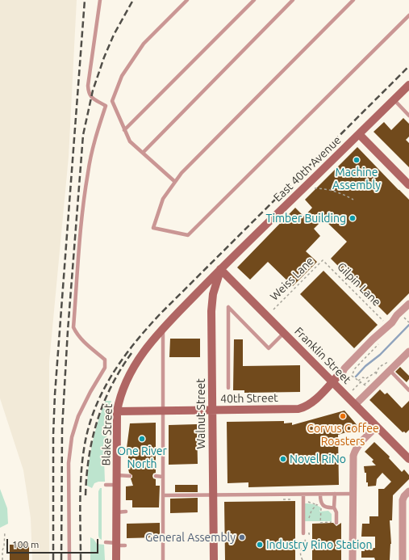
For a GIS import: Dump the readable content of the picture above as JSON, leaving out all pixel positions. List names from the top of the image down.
{
  "streets": {
    "street": [
      "East 40th Avenue",
      "Franklin Street",
      "40th Street",
      "Walnut Street",
      "Blake Street"
    ],
    "path": ["Weiss Lane", "Gilpin Lane"]
  },
  "crossings": [
    ["East 40th Avenue", "Franklin Street"],
    ["East 40th Avenue", "Walnut Street"],
    ["East 40th Avenue", "Blake Street"],
    ["Weiss Lane", "Gilpin Lane"],
    ["Franklin Street", "40th Street"],
    ["Franklin Street", "Walnut Street"],
    ["Franklin Street", "Blake Street"],
    ["40th Street", "Walnut Street"],
    ["40th Street", "Blake Street"],
    ["Walnut Street", "Blake Street"]
  ],
  "places": [
    "Machine Assembly",
    "Timber Building",
    "Corvus Coffee Roasters",
    "One River North",
    "Novel RiNo",
    "General Assembly",
    "Industry Rino Station"
  ],
  "scale_bar": "100 m"
}
